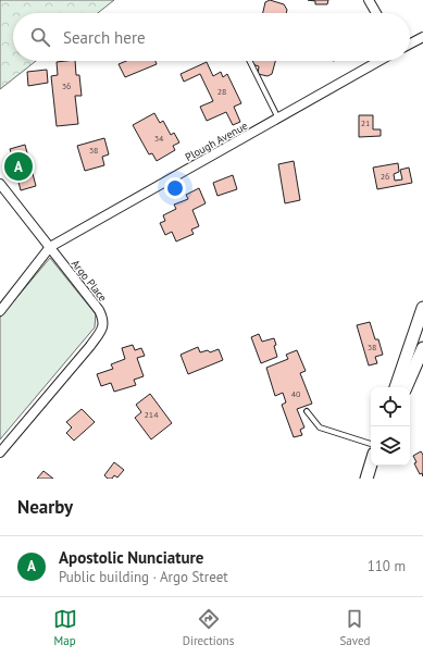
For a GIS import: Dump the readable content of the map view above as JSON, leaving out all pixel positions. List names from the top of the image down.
{
  "streets": {
    "street": ["Plough Avenue", "Argo Place"]
  },
  "crossings": [
    ["Plough Avenue", "Argo Place"]
  ],
  "house_numbers": [
    "36",
    "28",
    "21",
    "34",
    "38",
    "26",
    "38",
    "40",
    "214"
  ],
  "page": {
    "search": "Search here",
    "pins": "A",
    "heading": "Nearby",
    "list": [
      {
        "mark": "A",
        "name": "Apostolic Nunciature",
        "note": "Public building · Argo Street",
        "value": "110 m"
      }
    ],
    "nav": ["Map", "Directions", "Saved"]
  }
}
